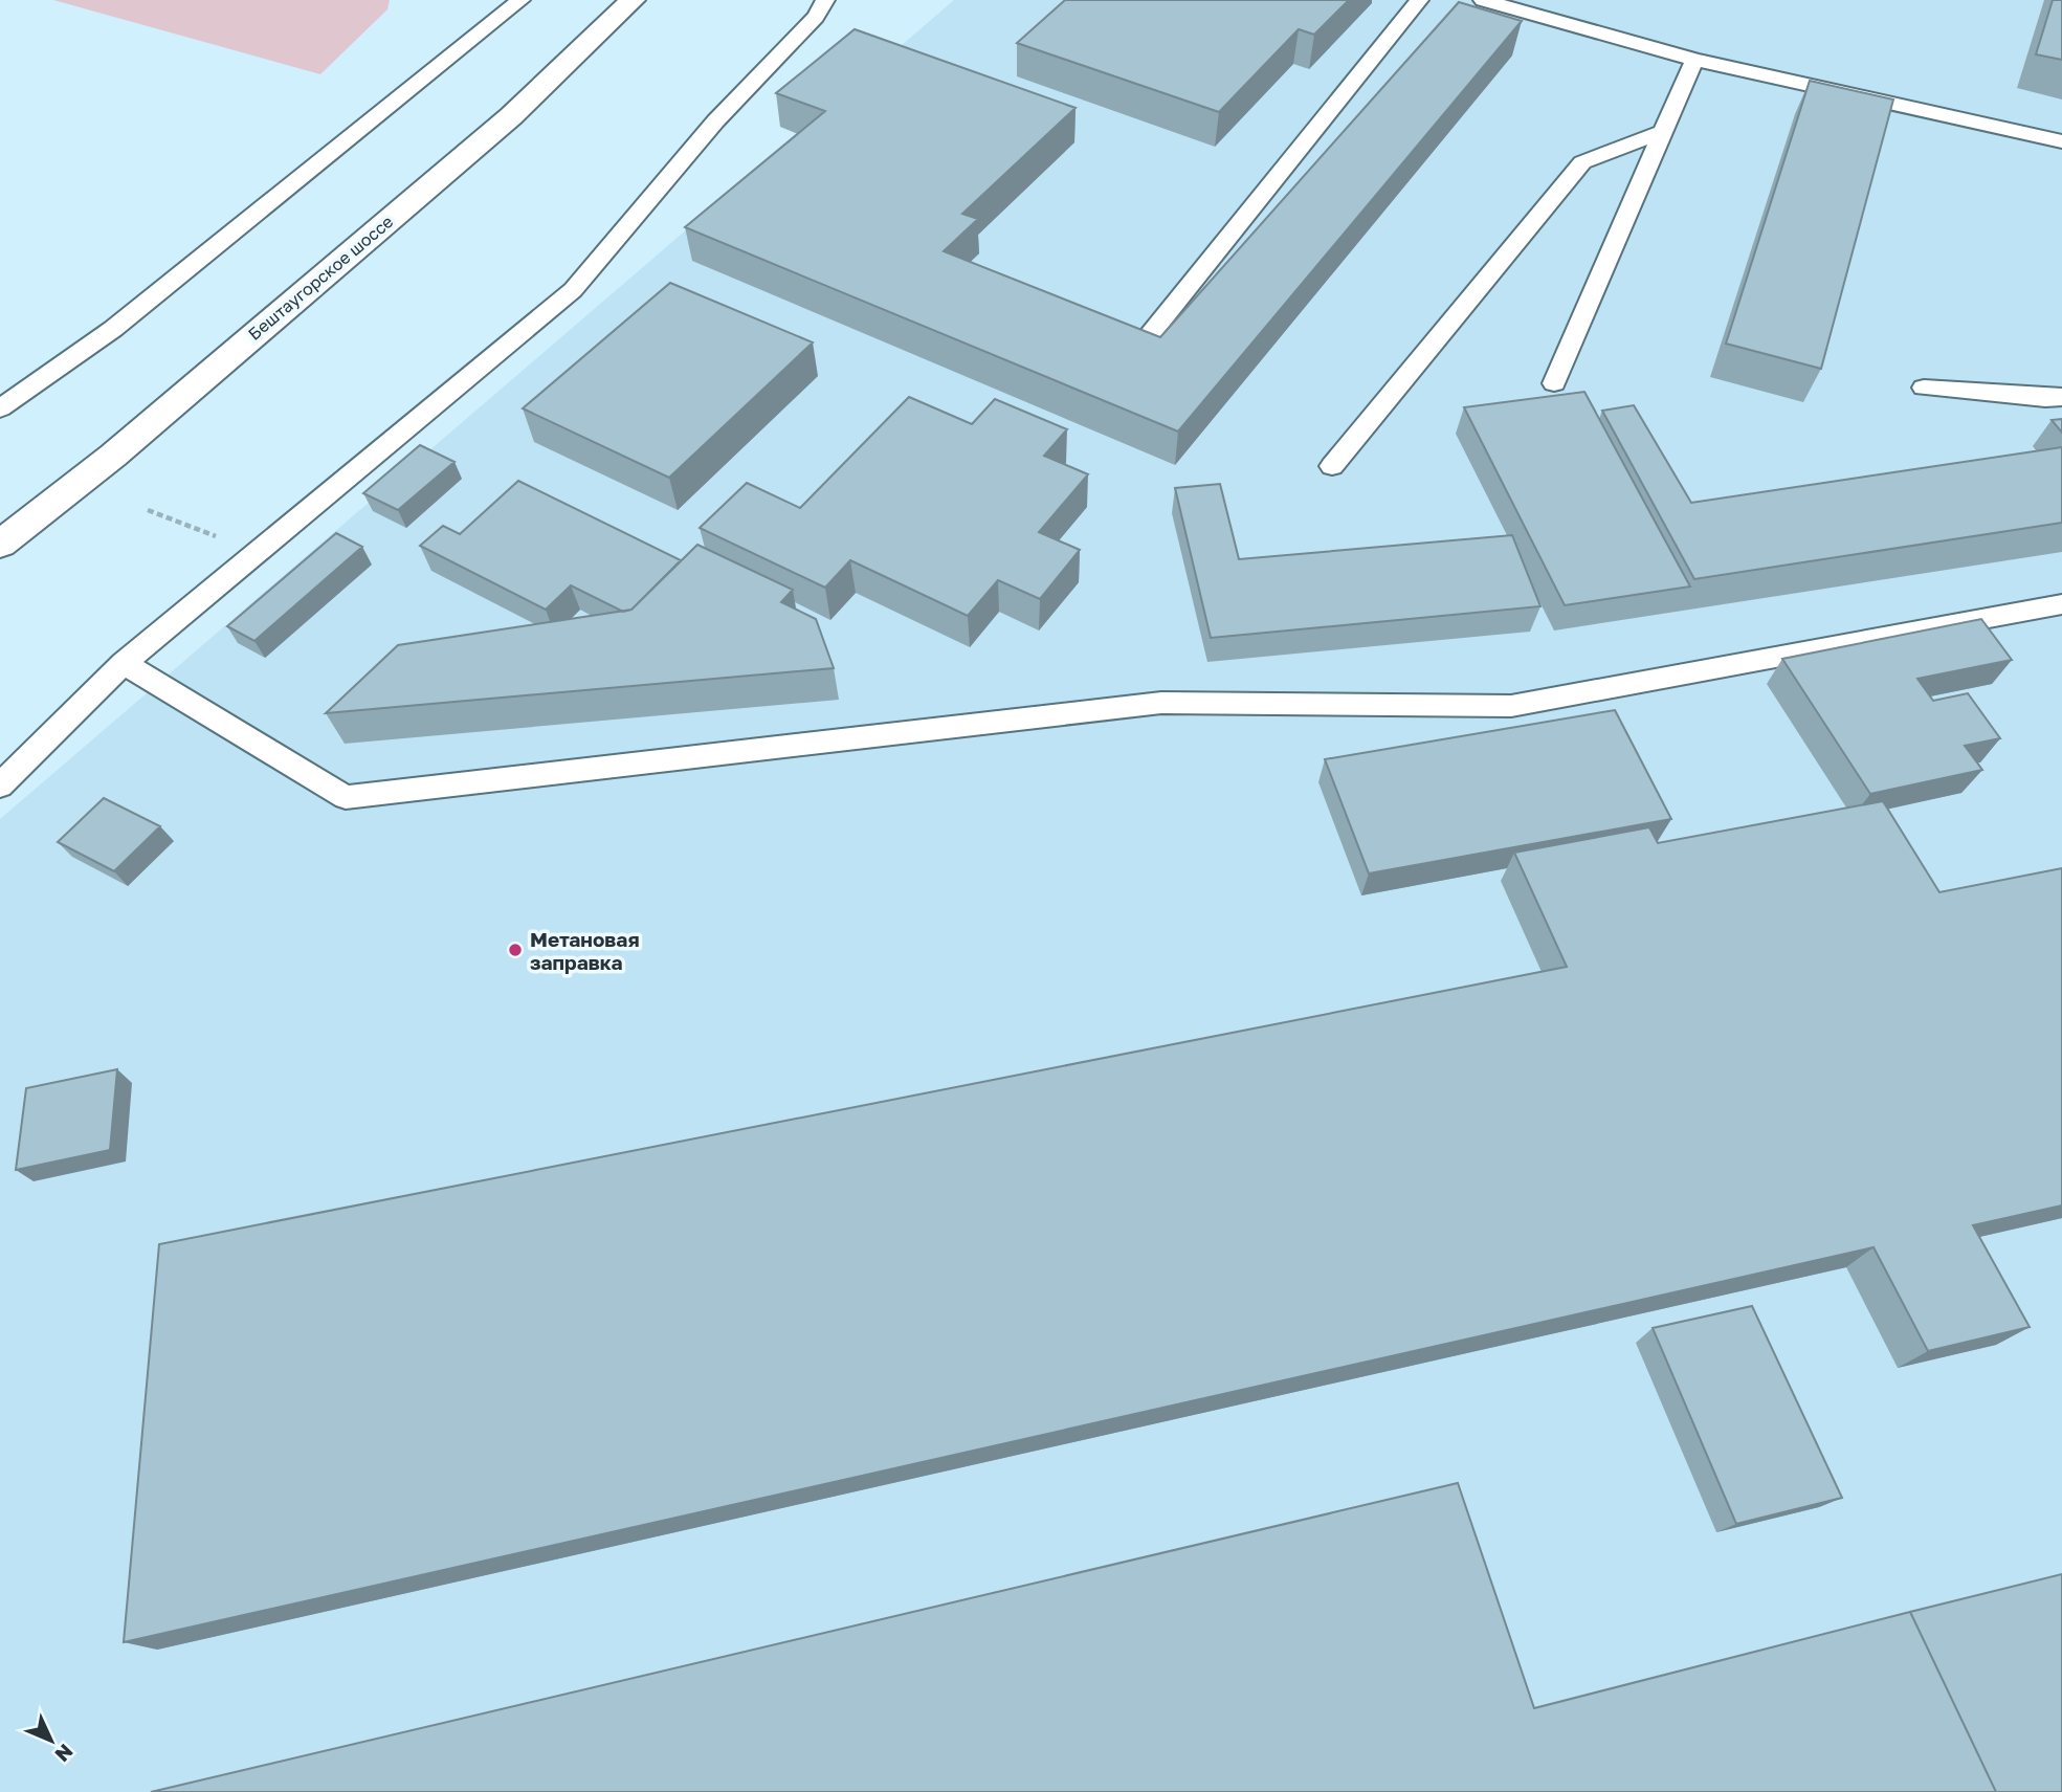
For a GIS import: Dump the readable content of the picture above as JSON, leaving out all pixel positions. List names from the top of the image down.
{
  "streets": {
    "main road": ["Бештаугорское шоссе"]
  },
  "places": ["Метановая заправка"],
  "north": "bottom right"
}
